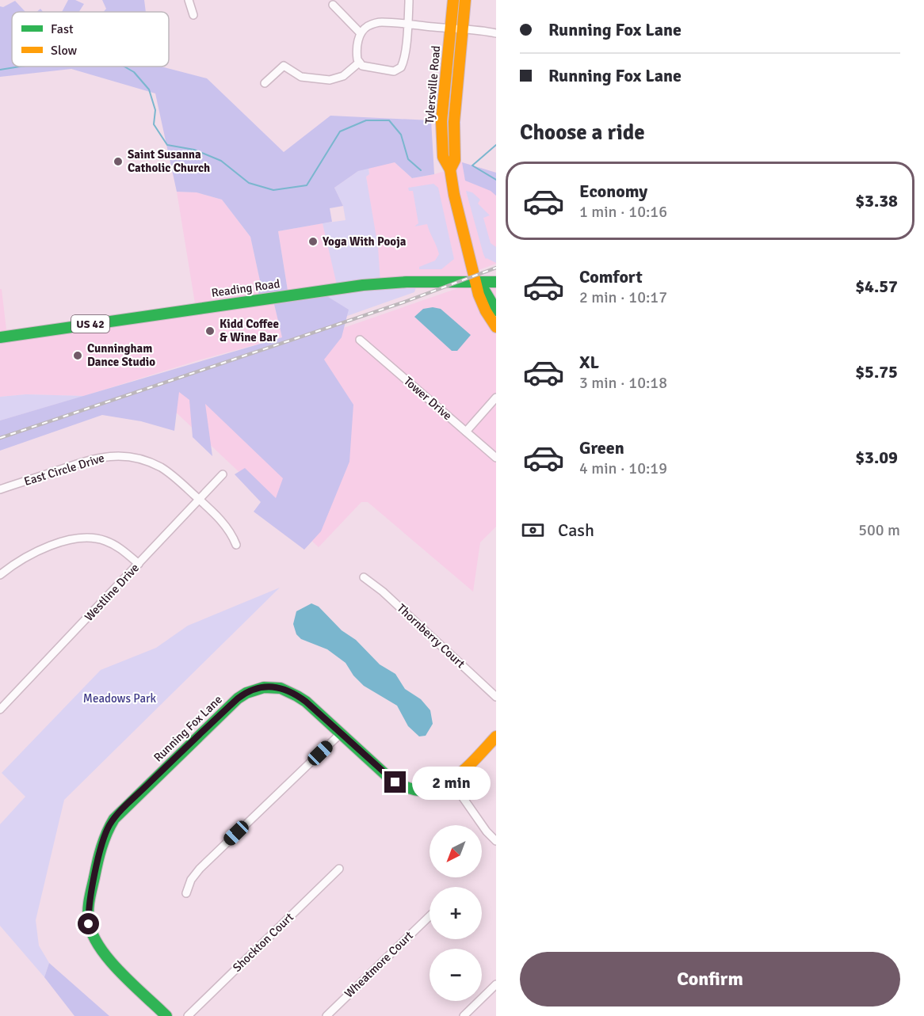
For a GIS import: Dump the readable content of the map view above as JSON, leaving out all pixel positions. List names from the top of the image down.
{
  "streets": {
    "main road": [
      "Tylersville Road",
      "Reading Road",
      "US 42",
      "Running Fox Lane"
    ],
    "street": [
      "Tower Drive",
      "East Circle Drive",
      "Westline Drive",
      "Thornberry Court",
      "Shockton Court",
      "Wheatmore Court"
    ]
  },
  "crossings": [
    ["Tylersville Road", "Reading Road"],
    ["East Circle Drive", "Westline Drive"]
  ],
  "parks": ["Meadows Park"],
  "places": [
    "Saint Susanna Catholic Church",
    "Yoga With Pooja",
    "Kidd Coffee & Wine Bar",
    "Cunningham Dance Studio"
  ],
  "legend": ["Fast", "Slow"],
  "north": "bottom left",
  "page": {
    "banner": ["Running Fox Lane", "Running Fox Lane"],
    "heading": "Choose a ride",
    "list": [
      {
        "name": "Economy",
        "note": "1 min · 10:16",
        "value": "$3.38"
      },
      {
        "name": "Comfort",
        "note": "2 min · 10:17",
        "value": "$4.57"
      },
      {
        "name": "XL",
        "note": "3 min · 10:18",
        "value": "$5.75"
      },
      {
        "name": "Green",
        "note": "4 min · 10:19",
        "value": "$3.09"
      }
    ],
    "pay": ["Cash", "500 m"],
    "bubble": "2 min",
    "map_buttons": ["+", "−"],
    "buttons": "Confirm"
  }
}
